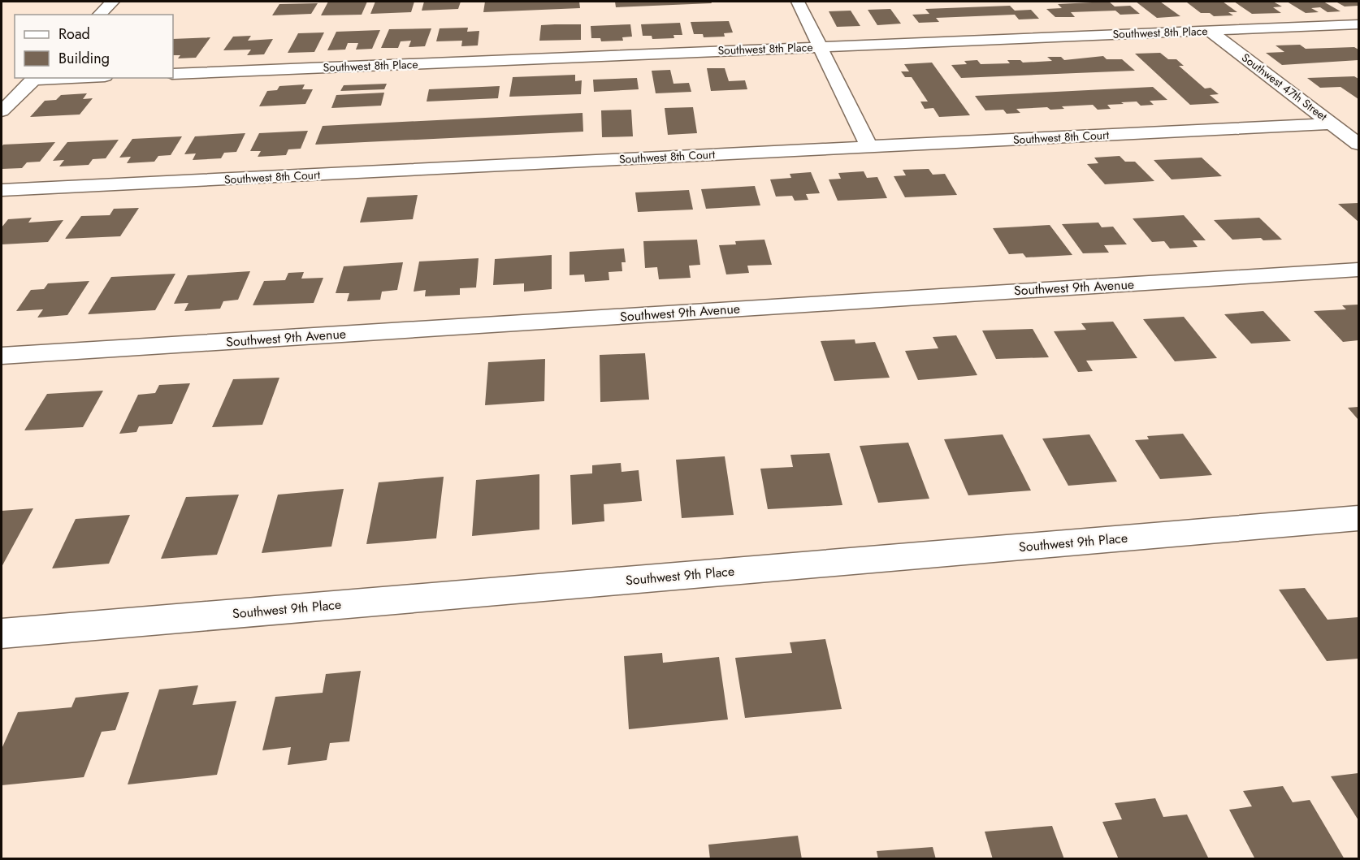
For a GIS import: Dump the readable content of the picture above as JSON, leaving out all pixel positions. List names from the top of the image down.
{
  "streets": {
    "street": [
      "Southwest 8th Place",
      "Southwest 47th Street",
      "Southwest 8th Court",
      "Southwest 9th Avenue",
      "Southwest 9th Place"
    ]
  },
  "crossings": [
    ["Southwest 8th Place", "Southwest 47th Street"],
    ["Southwest 47th Street", "Southwest 8th Court"]
  ],
  "legend": ["Road", "Building"]
}
